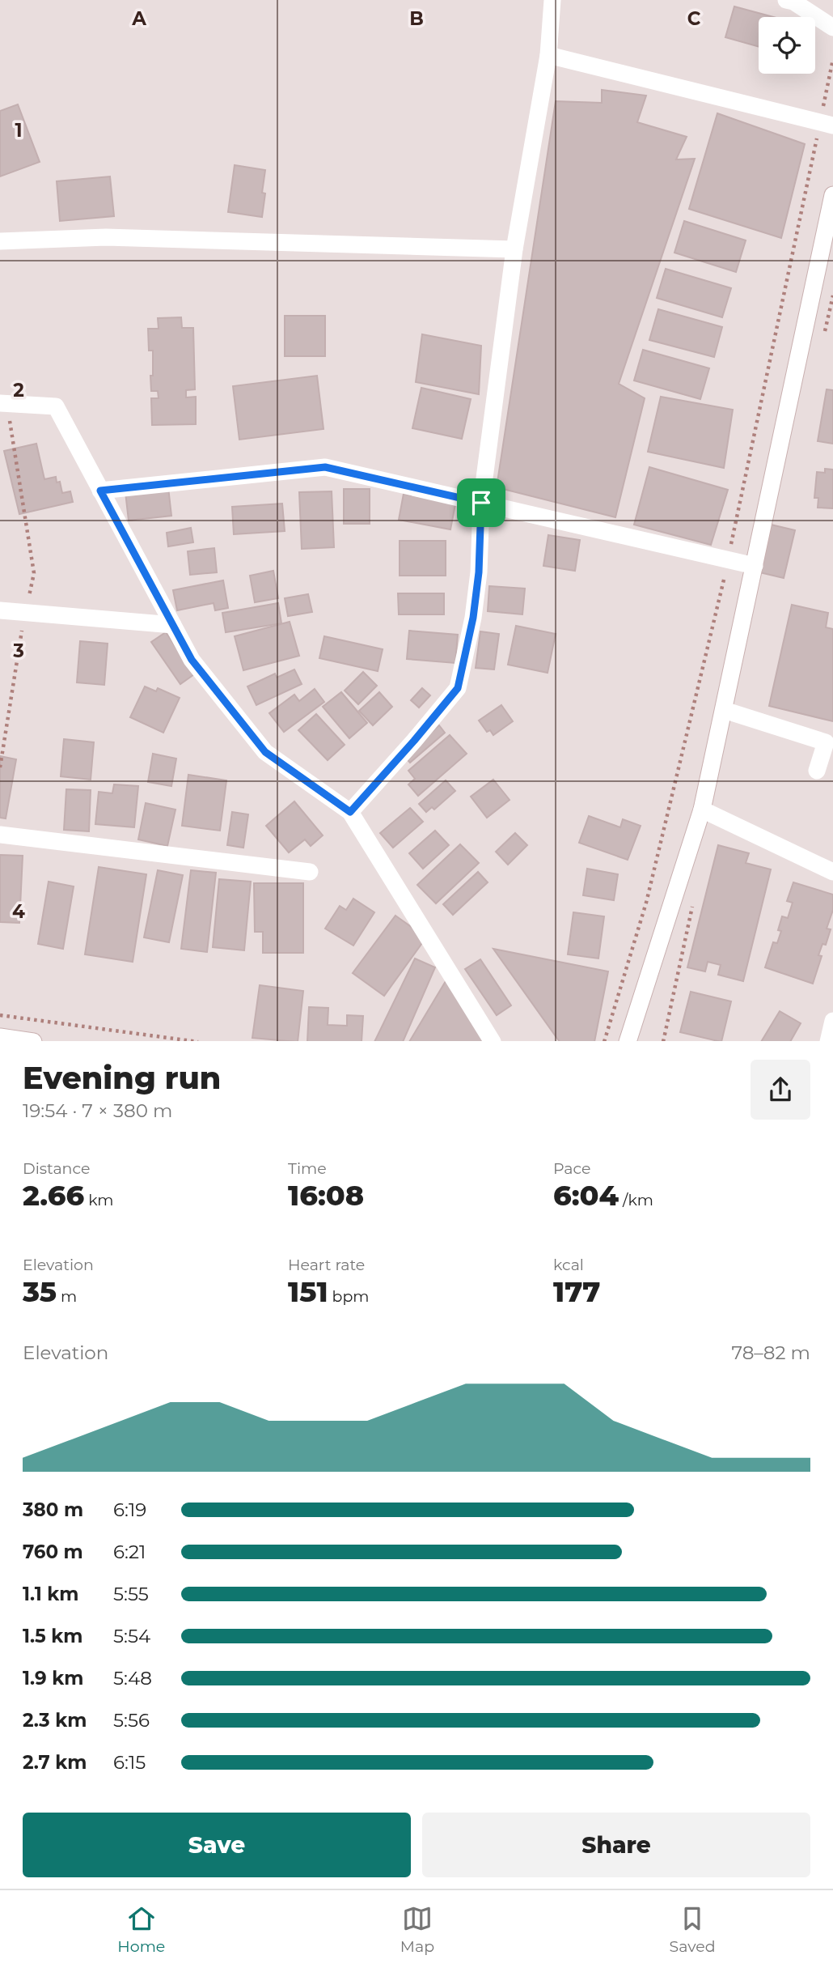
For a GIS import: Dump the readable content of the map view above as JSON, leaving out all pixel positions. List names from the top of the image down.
{
  "page": {
    "heading": ["Evening run", "19:54 · 7 × 380 m"],
    "stats": [
      ["Distance", "2.66 km"],
      ["Time", "16:08"],
      ["Pace", "6:04 /km"],
      ["Elevation", "35 m"],
      ["Heart rate", "151 bpm"],
      ["kcal", "177"]
    ],
    "chart": ["Elevation", "78–82 m"],
    "list": [
      {
        "name": "380 m",
        "note": "6:19"
      },
      {
        "name": "760 m",
        "note": "6:21"
      },
      {
        "name": "1.1 km",
        "note": "5:55"
      },
      {
        "name": "1.5 km",
        "note": "5:54"
      },
      {
        "name": "1.9 km",
        "note": "5:48"
      },
      {
        "name": "2.3 km",
        "note": "5:56"
      },
      {
        "name": "2.7 km",
        "note": "6:15"
      }
    ],
    "buttons": ["Save", "Share"],
    "tabs": ["Home", "Map", "Saved"]
  },
  "grid": {
    "columns": ["A", "B", "C"],
    "rows": [
      "1",
      "2",
      "3",
      "4"
    ]
  }
}
